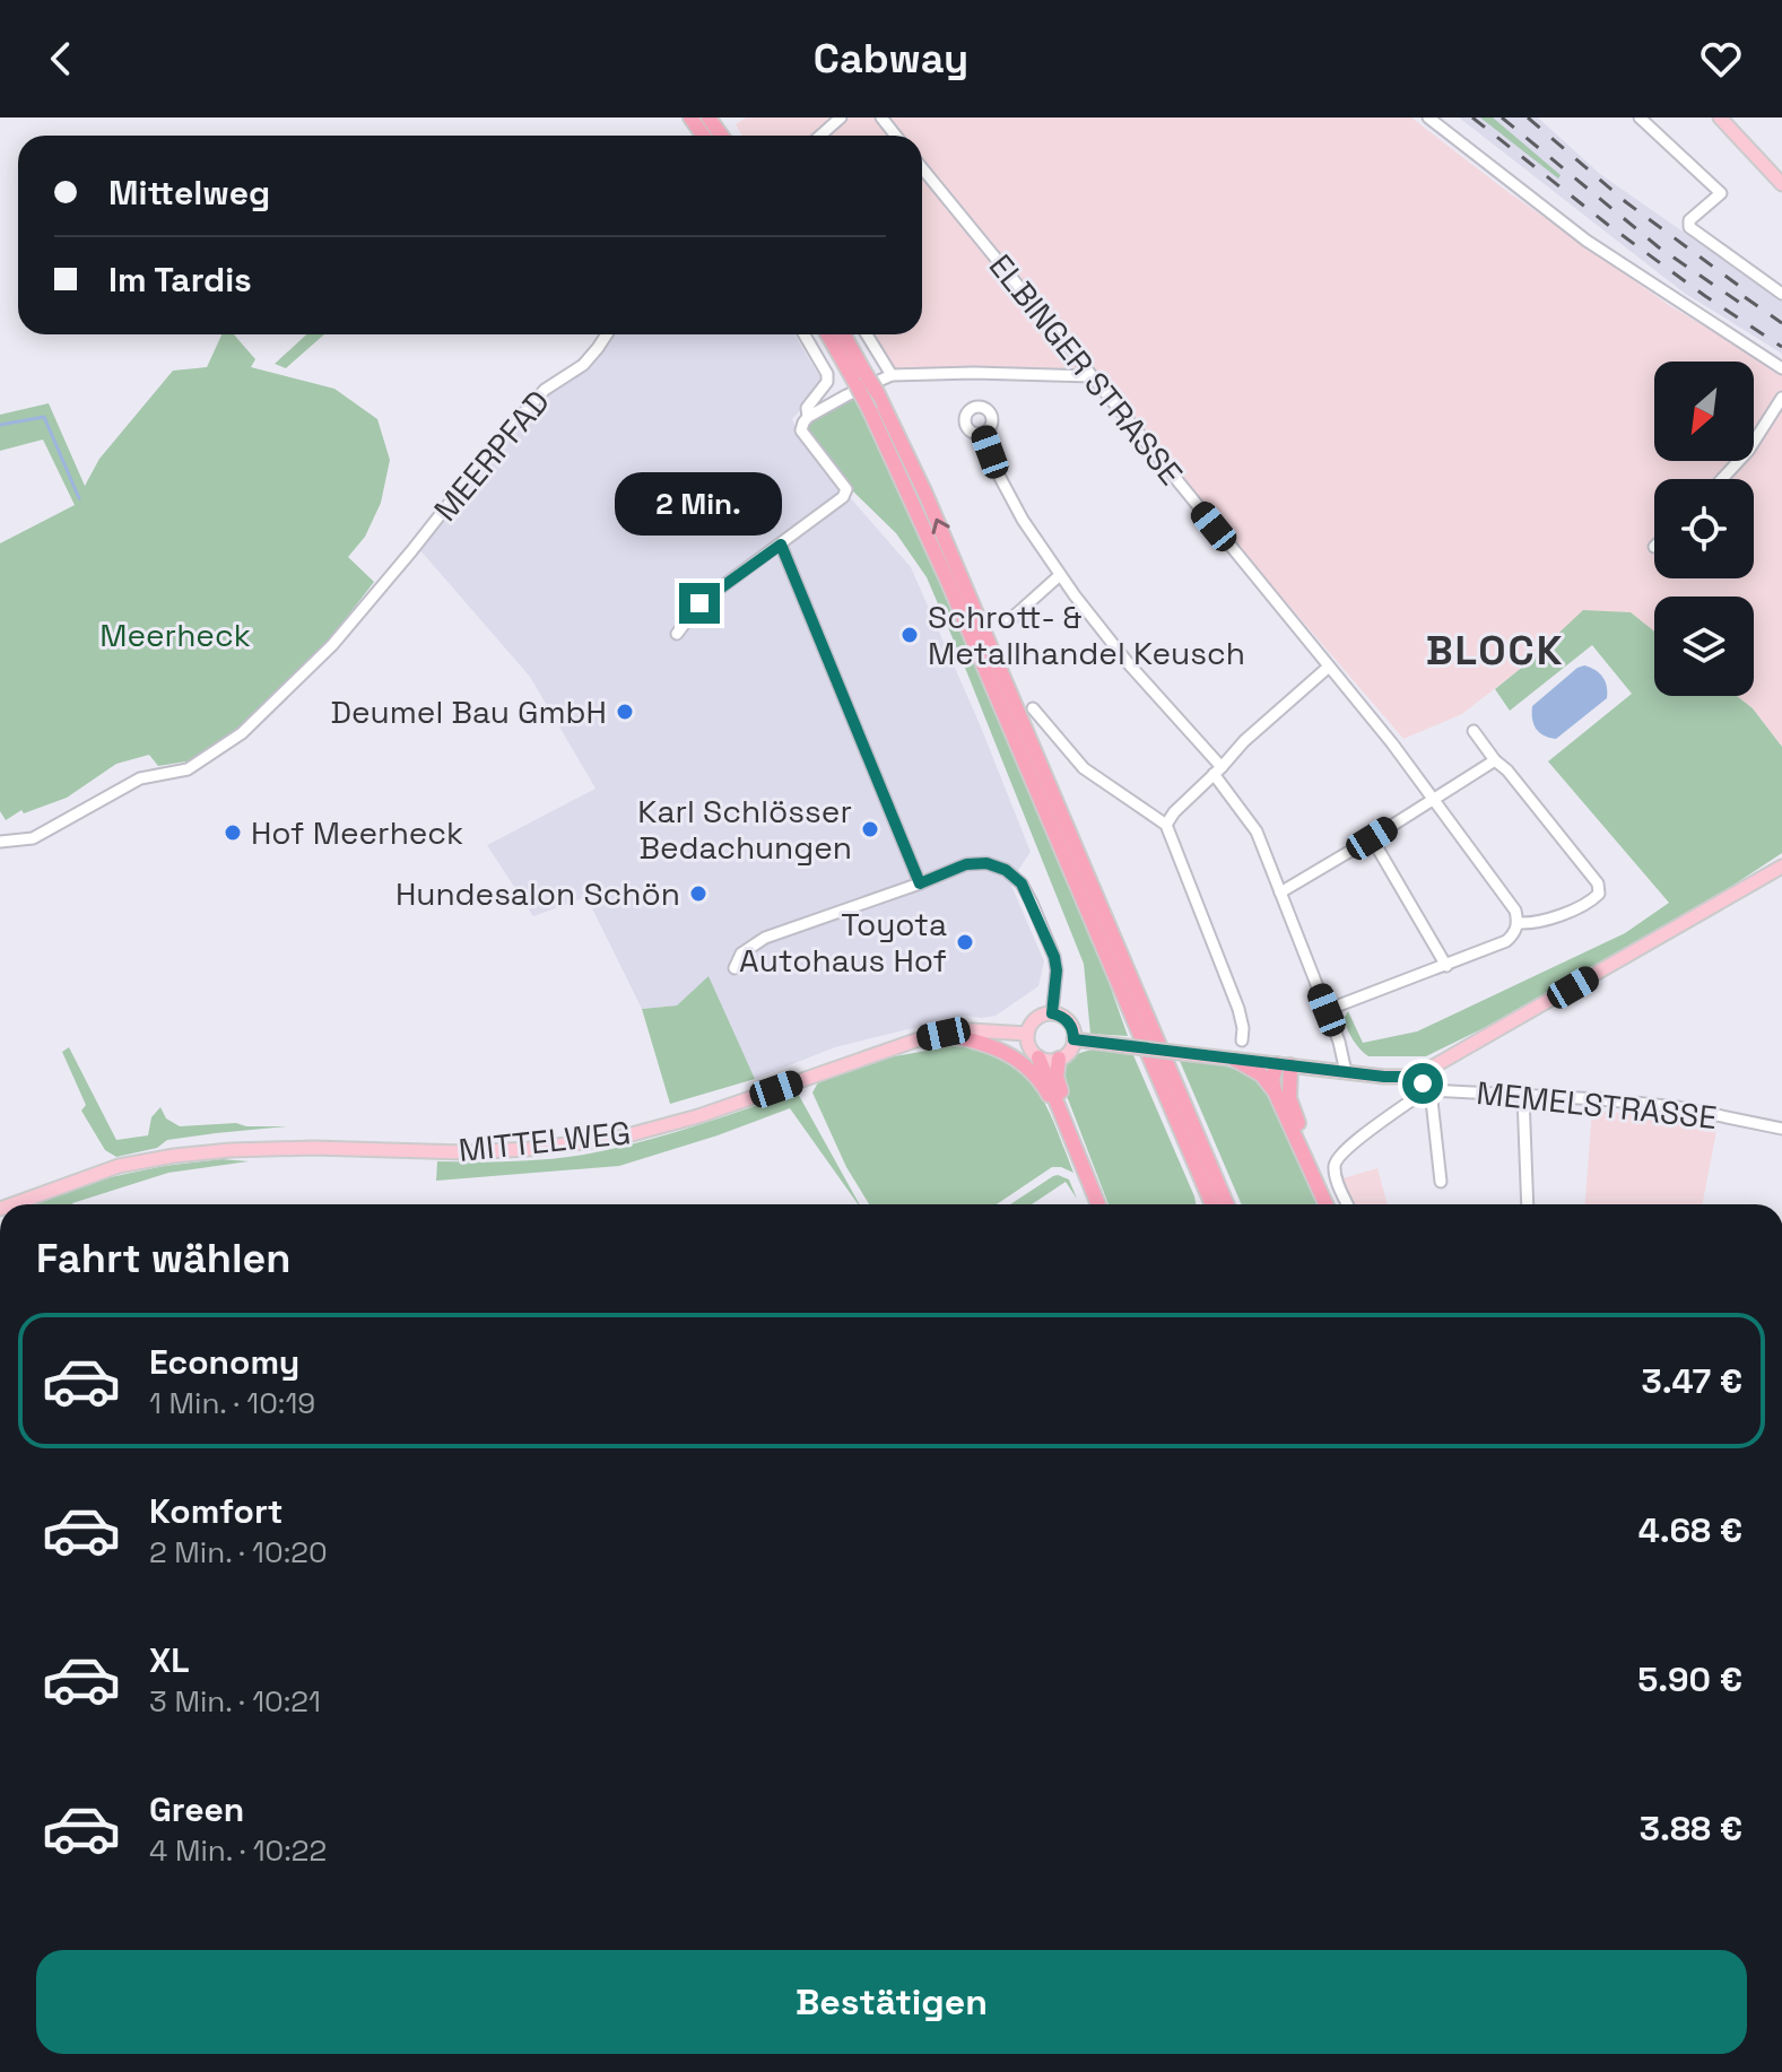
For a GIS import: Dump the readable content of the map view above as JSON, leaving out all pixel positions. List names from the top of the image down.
{
  "streets": {
    "main road": ["MITTELWEG"],
    "street": ["ELBINGER STRASSE", "MEERPFAD", "MEMELSTRASSE"]
  },
  "districts": ["BLOCK"],
  "parks": ["Meerheck"],
  "places": [
    "Schrott- & Metallhandel Keusch",
    "Deumel Bau GmbH",
    "Karl Schlösser Bedachungen",
    "Hof Meerheck",
    "Hundesalon Schön",
    "Toyota Autohaus Hof"
  ],
  "north": "bottom left",
  "page": {
    "header": "Cabway",
    "banner": ["Mittelweg", "Im Tardis"],
    "bubble": "2 Min.",
    "heading": "Fahrt wählen",
    "list": [
      {
        "name": "Economy",
        "note": "1 Min. · 10:19",
        "value": "3.47 €"
      },
      {
        "name": "Komfort",
        "note": "2 Min. · 10:20",
        "value": "4.68 €"
      },
      {
        "name": "XL",
        "note": "3 Min. · 10:21",
        "value": "5.90 €"
      },
      {
        "name": "Green",
        "note": "4 Min. · 10:22",
        "value": "3.88 €"
      }
    ],
    "buttons": "Bestätigen"
  }
}
